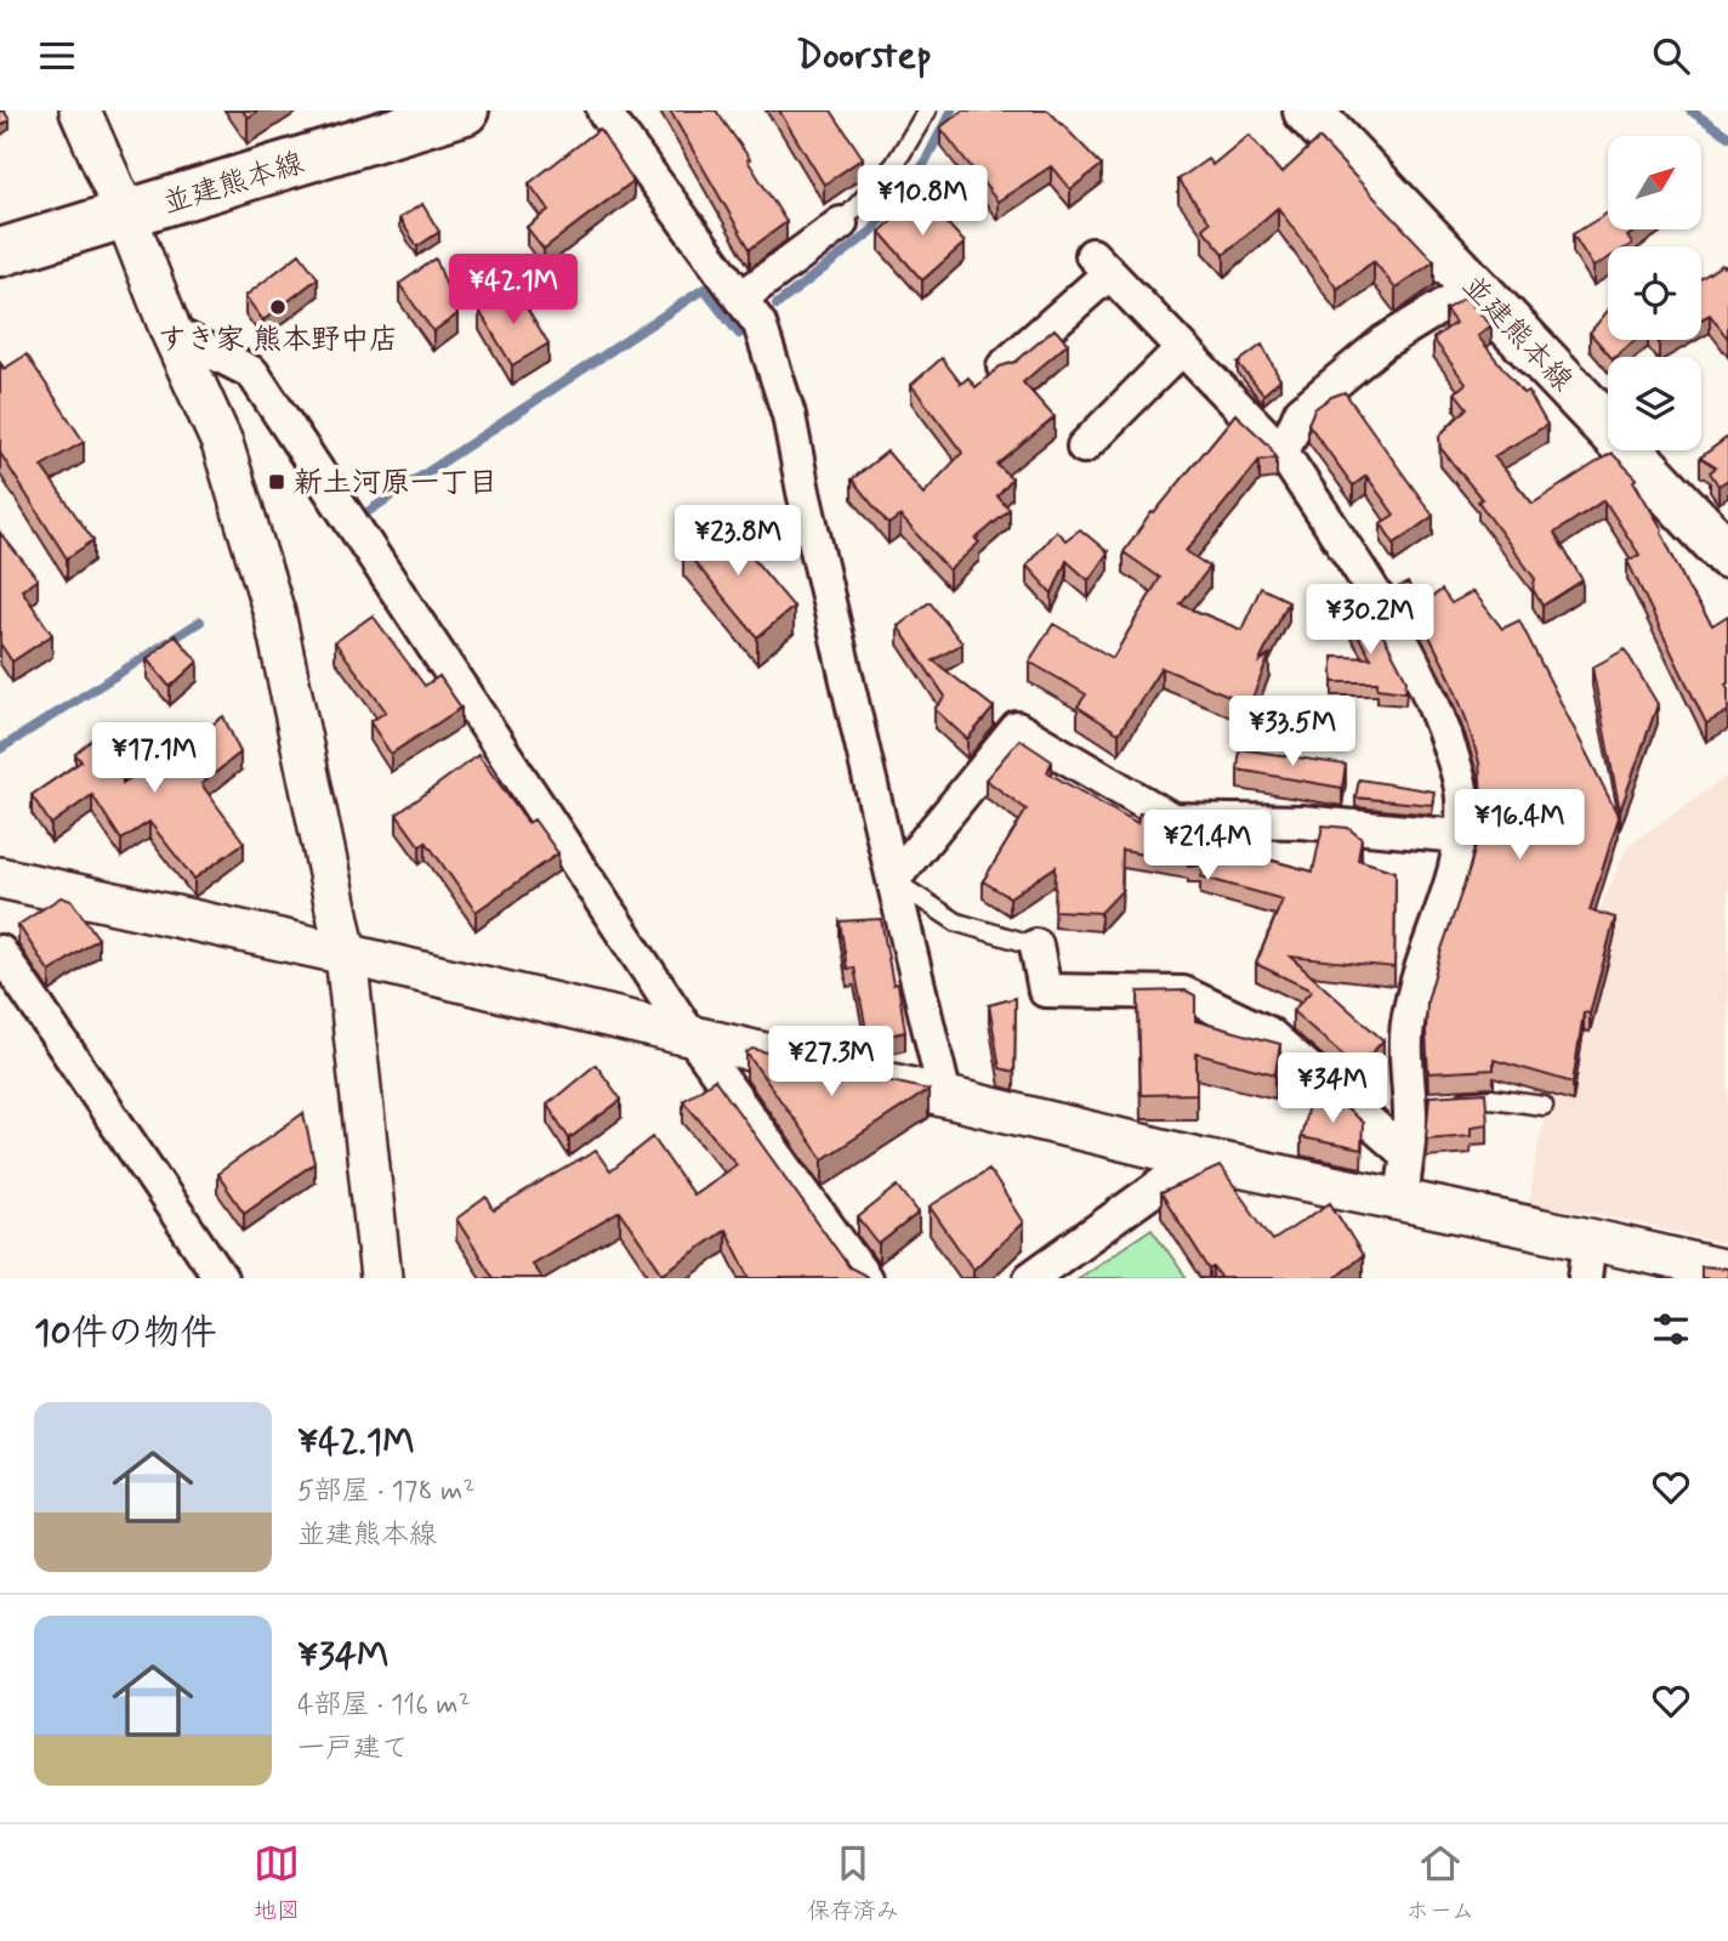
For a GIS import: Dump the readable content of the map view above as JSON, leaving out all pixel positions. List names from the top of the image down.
{
  "streets": {
    "main road": ["並建熊本線"]
  },
  "places": {
    "other": ["すき家 熊本野中店"],
    "transit": ["新土河原一丁目"]
  },
  "north": "top right",
  "page": {
    "header": "Doorstep",
    "price": [
      "¥10.8M",
      "¥42.1M",
      "¥23.8M",
      "¥30.2M",
      "¥33.5M",
      "¥17.1M",
      "¥16.4M",
      "¥21.4M",
      "¥27.3M",
      "¥34M"
    ],
    "heading": "10件の物件",
    "list": [
      {
        "name": "¥42.1M",
        "note": "5部屋 · 178 m² · 並建熊本線"
      },
      {
        "name": "¥34M",
        "note": "4部屋 · 116 m² · 一戸建て"
      }
    ],
    "tabs": ["地図", "保存済み", "ホーム"]
  }
}
